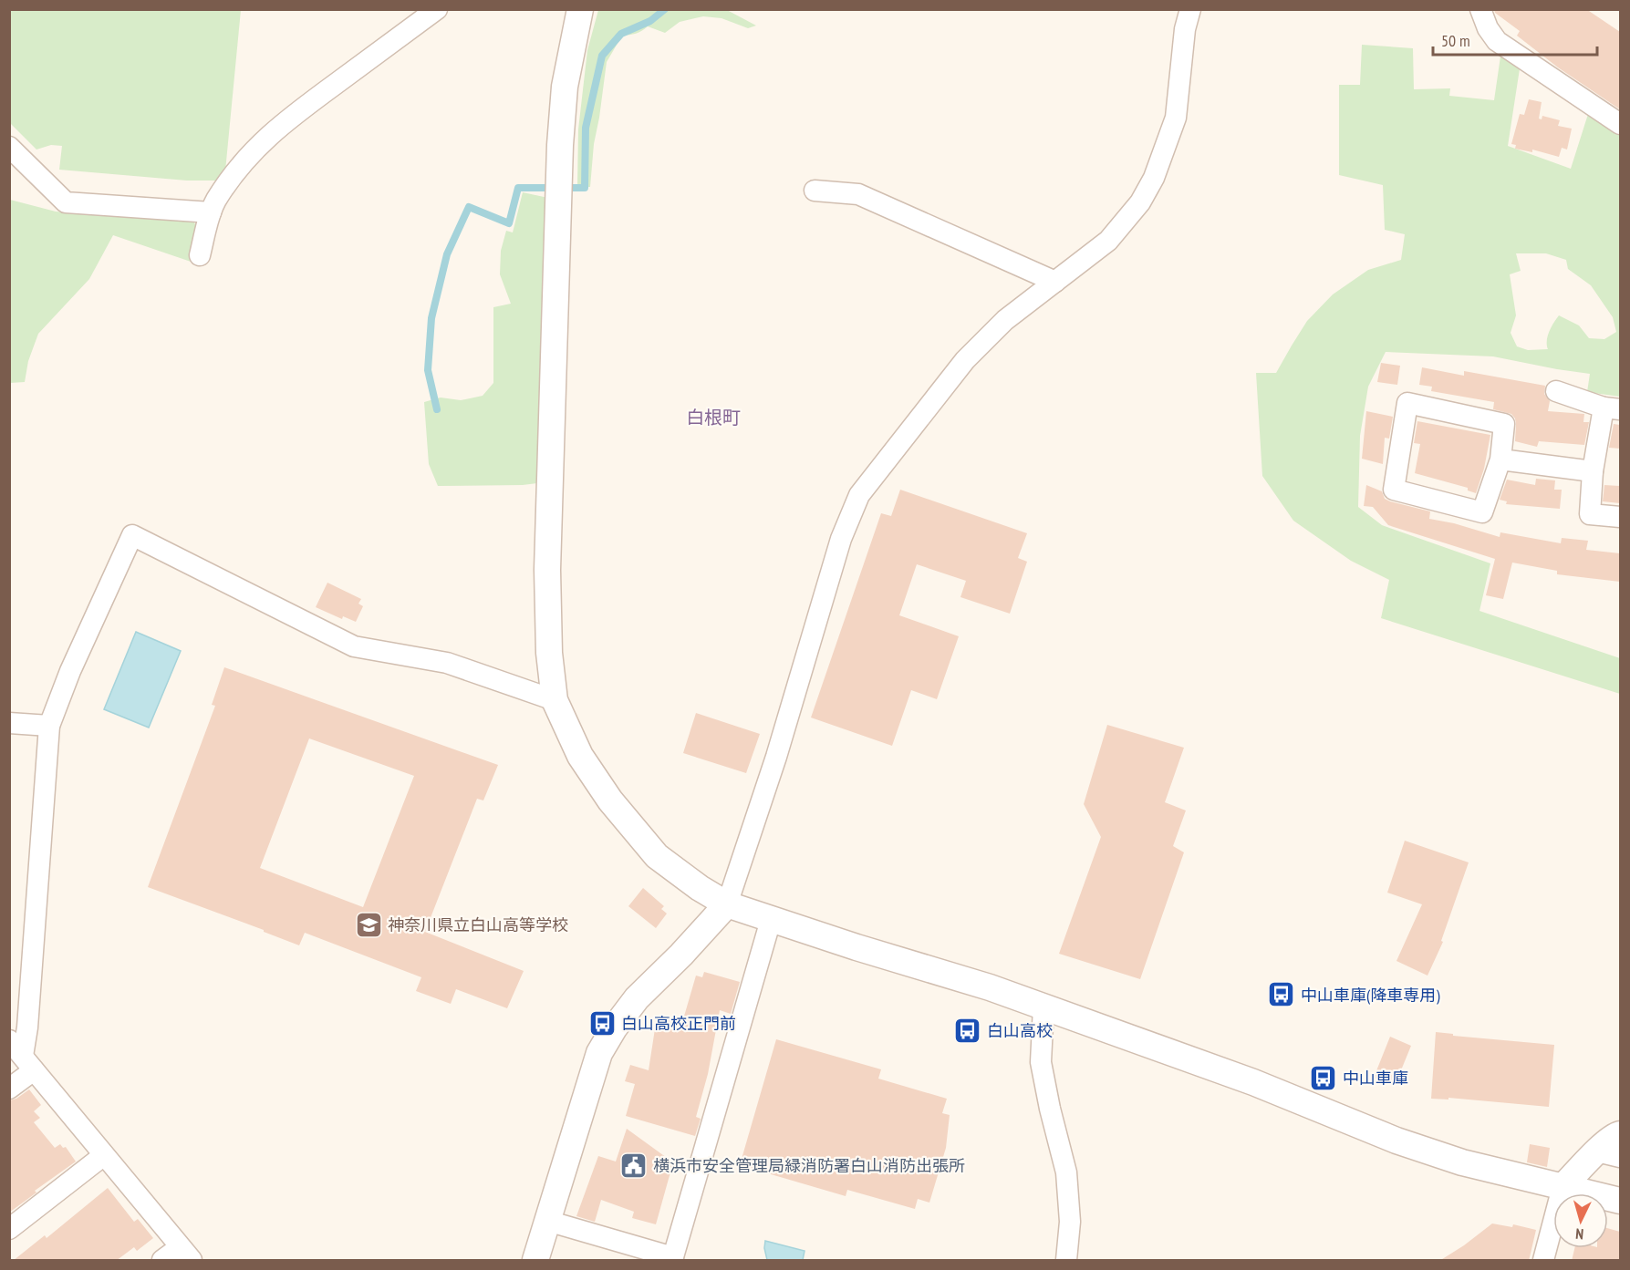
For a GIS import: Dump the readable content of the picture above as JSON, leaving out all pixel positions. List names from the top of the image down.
{
  "districts": ["白根町"],
  "places": {
    "school or university": ["神奈川県立白山高等学校"],
    "bus stop": [
      "中山車庫(降車専用)",
      "白山高校正門前",
      "白山高校",
      "中山車庫"
    ],
    "public building": ["横浜市安全管理局緑消防署白山消防出張所"]
  },
  "scale_bar": "50 m",
  "north": "bottom"
}
